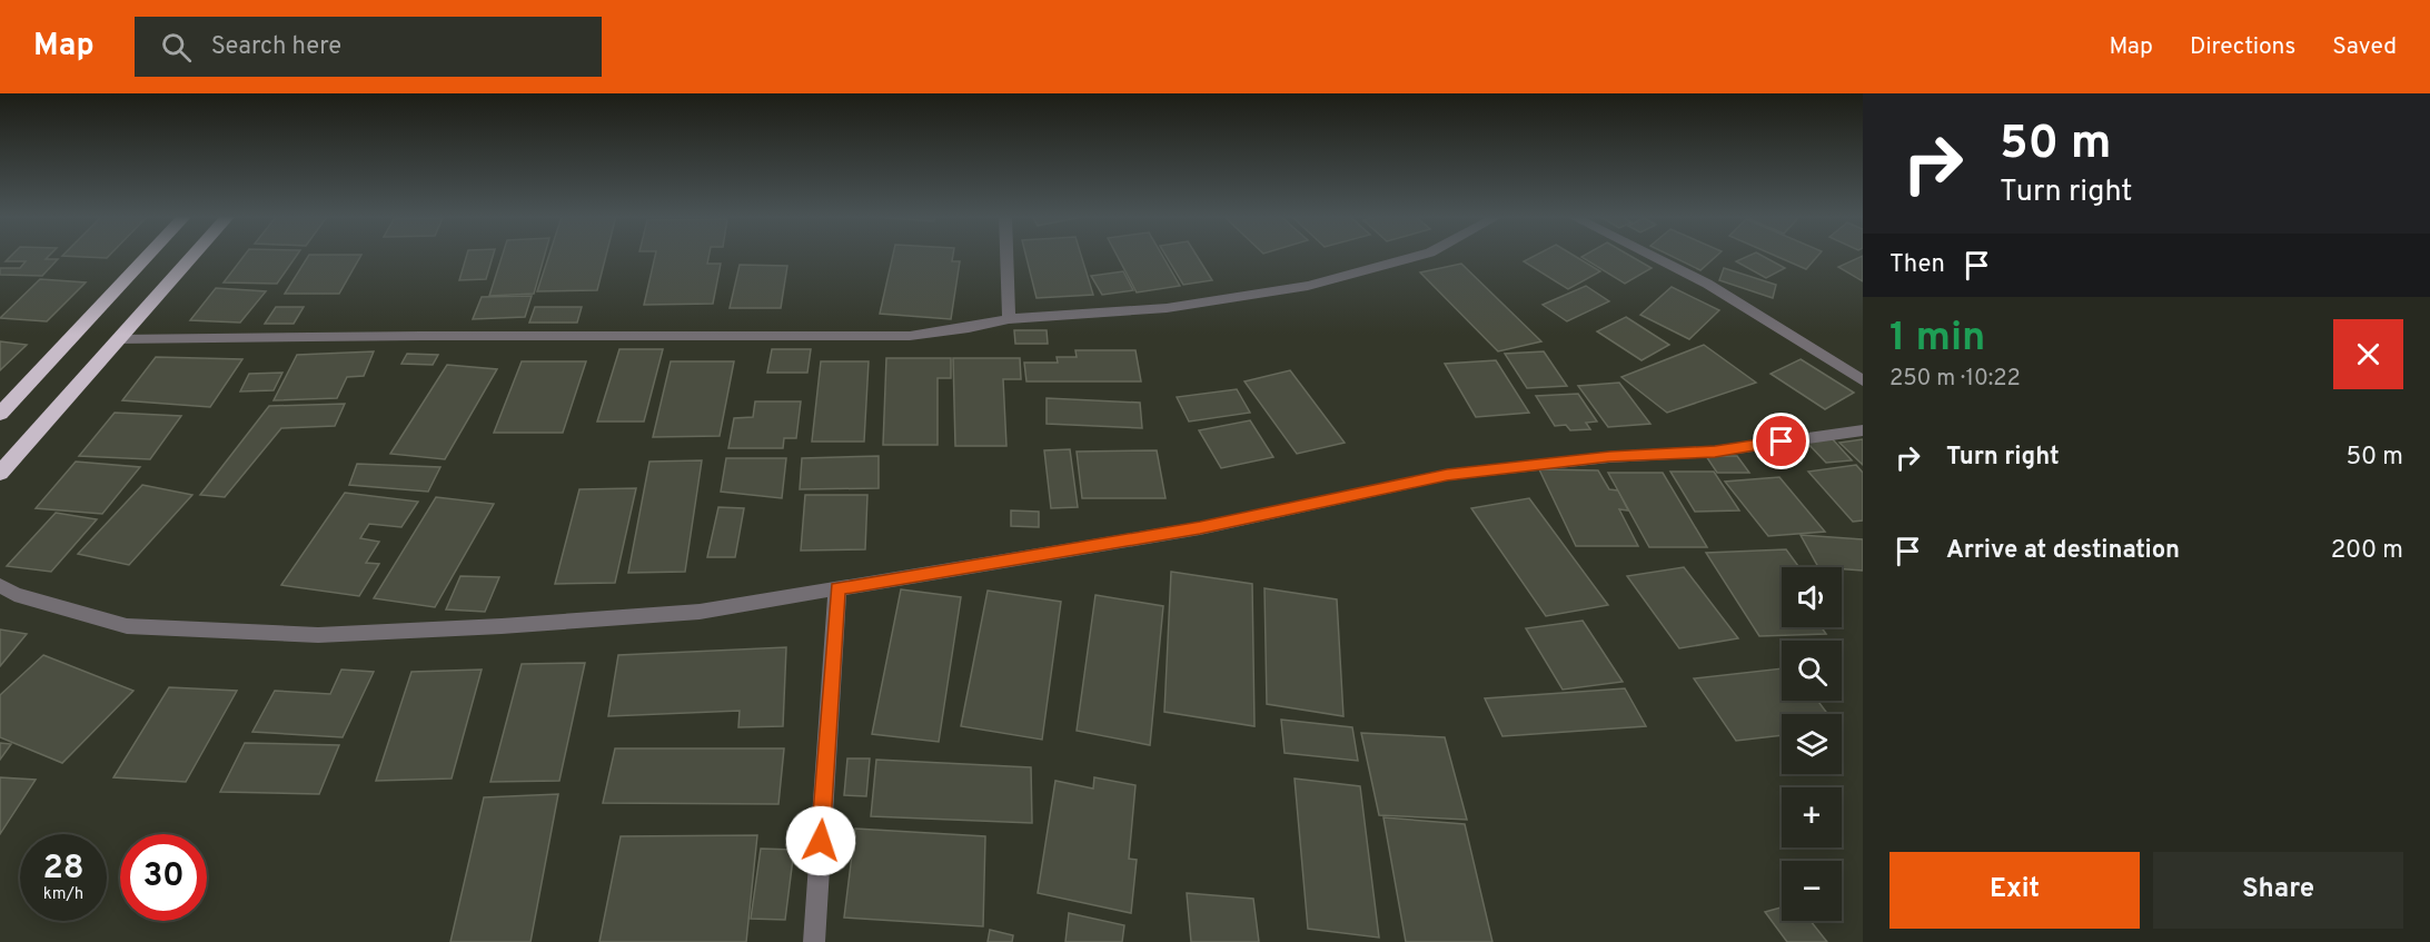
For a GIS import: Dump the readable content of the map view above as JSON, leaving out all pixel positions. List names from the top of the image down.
{
  "page": {
    "header": "Map",
    "search": "Search here",
    "nav": ["Map", "Directions", "Saved"],
    "turn": ["50 m", "Turn right"],
    "then": "Then",
    "heading": ["1 min", "250 m · 10:22"],
    "list": [
      {
        "name": "Turn right",
        "value": "50 m"
      },
      {
        "name": "Arrive at destination",
        "value": "200 m"
      }
    ],
    "map_buttons": ["+", "−"],
    "speed": "28 km/h",
    "limit": "30",
    "buttons": ["Exit", "Share"]
  }
}
